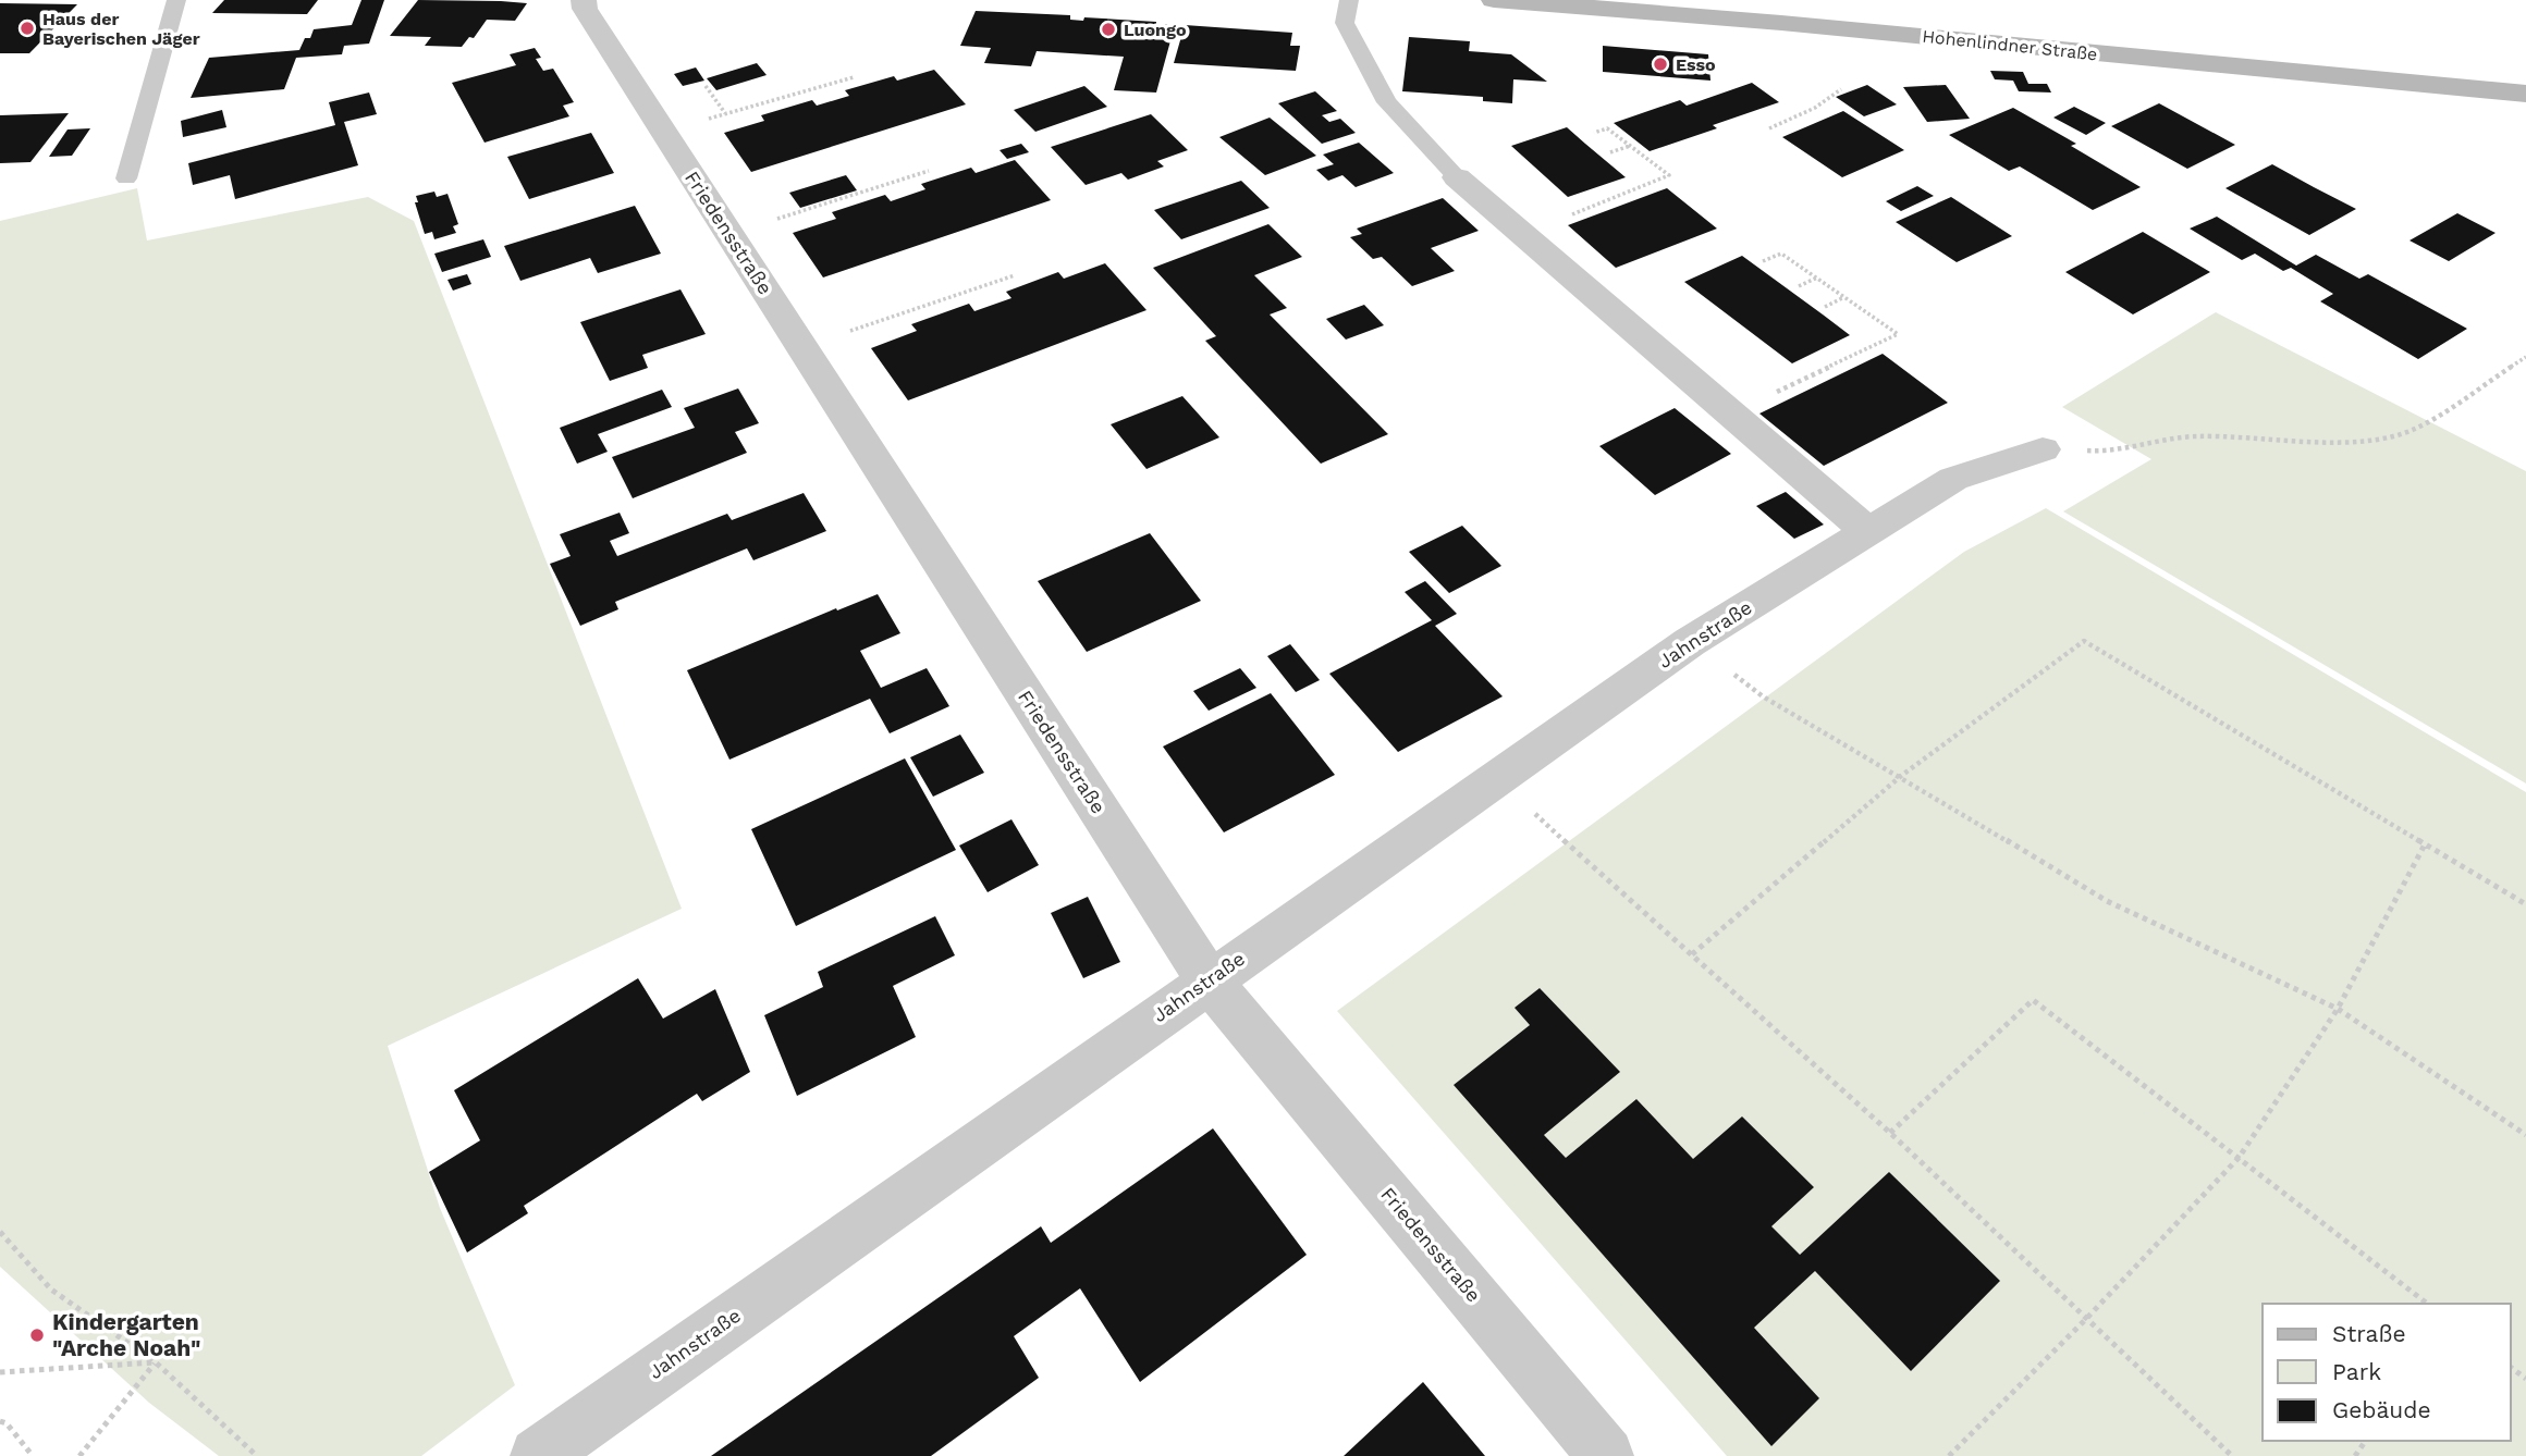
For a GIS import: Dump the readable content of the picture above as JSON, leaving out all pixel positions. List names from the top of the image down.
{
  "streets": {
    "street": ["Hohenlindner Straße", "Friedensstraße", "Jahnstraße"]
  },
  "crossings": [
    ["Friedensstraße", "Jahnstraße"]
  ],
  "places": [
    "Haus der Bayerischen Jäger",
    "Luongo",
    "Esso",
    "Kindergarten \"Arche Noah\""
  ],
  "legend": ["Straße", "Park", "Gebäude"]
}
